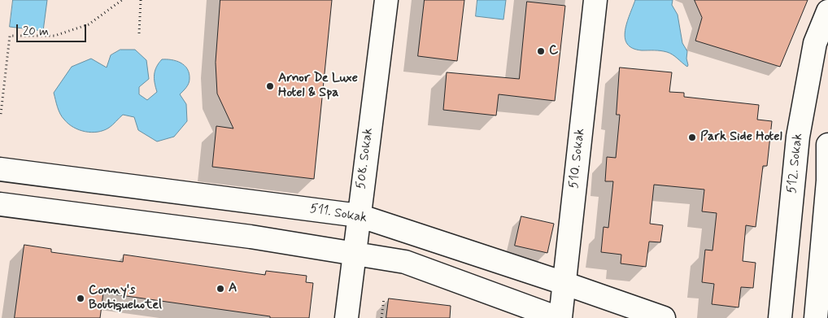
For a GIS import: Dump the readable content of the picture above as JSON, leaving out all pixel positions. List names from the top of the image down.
{
  "streets": {
    "street": [
      "508. Sokak",
      "510. Sokak",
      "512. Sokak",
      "511. Sokak"
    ]
  },
  "crossings": [
    ["508. Sokak", "511. Sokak"],
    ["510. Sokak", "511. Sokak"]
  ],
  "places": [
    "C",
    "Arnor De Luxe Hotel & Spa",
    "Park Side Hotel",
    "A",
    "Conny's Boutiquehotel"
  ],
  "scale_bar": "20 m"
}
